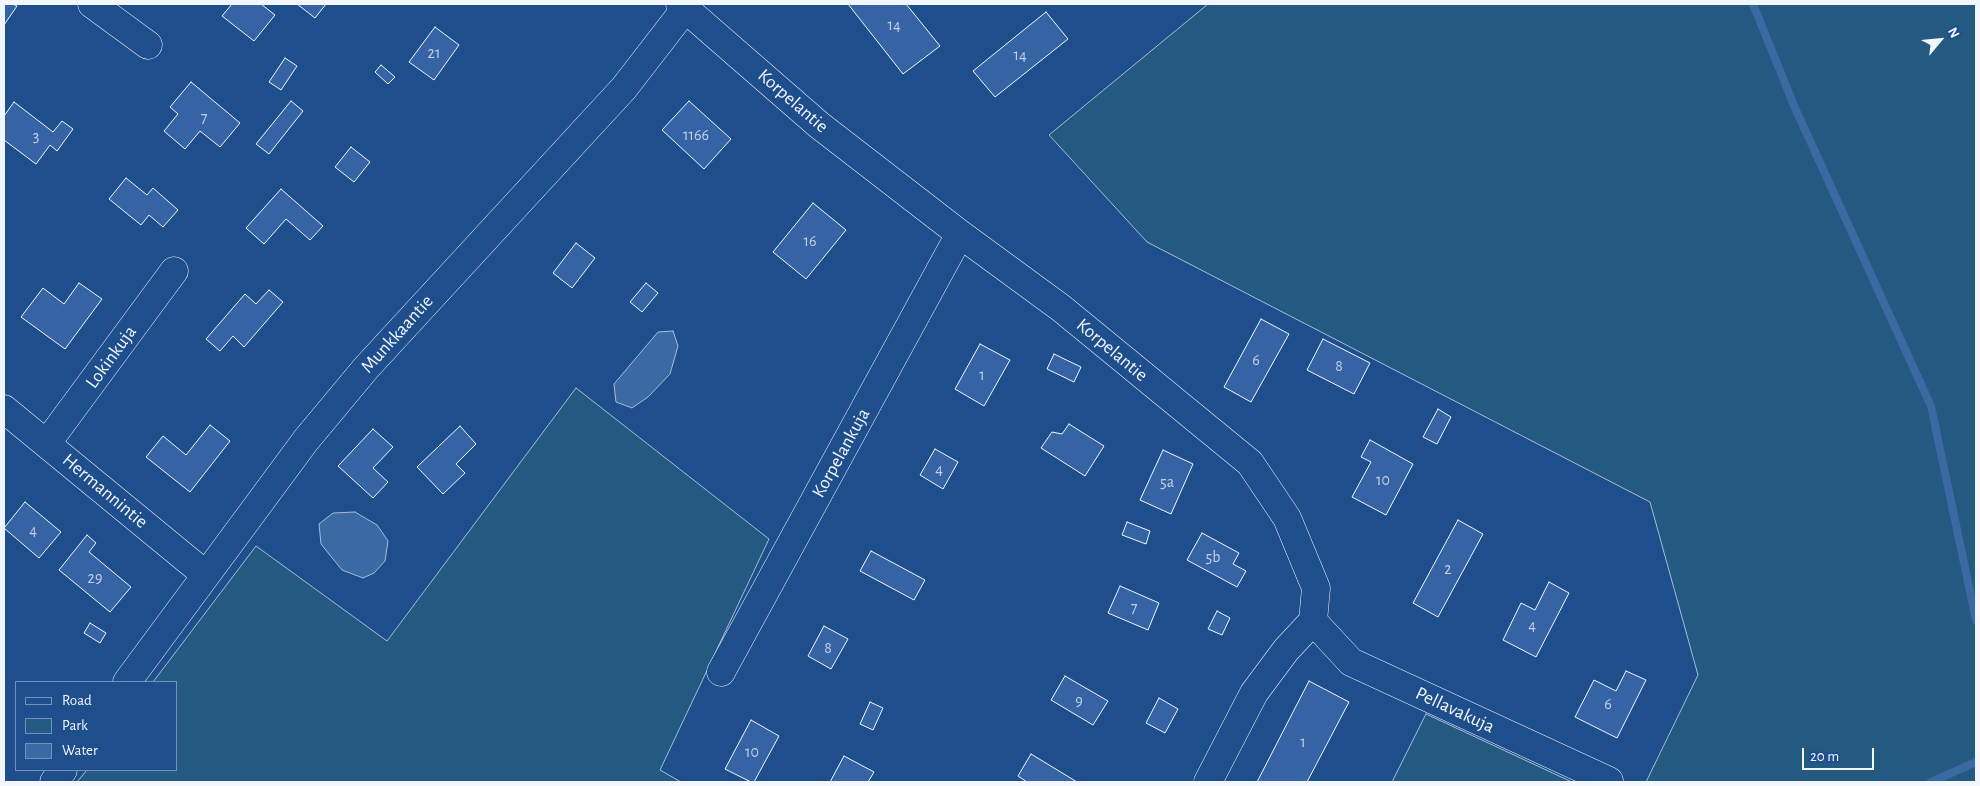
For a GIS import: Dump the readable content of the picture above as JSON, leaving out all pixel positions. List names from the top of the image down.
{
  "streets": {
    "street": [
      "Korpelantie",
      "Munkkaantie",
      "Lokinkuja",
      "Korpelankuja",
      "Hermannintie",
      "Pellavakuja"
    ]
  },
  "crossings": [
    ["Korpelantie", "Munkkaantie"],
    ["Korpelantie", "Korpelankuja"],
    ["Korpelantie", "Pellavakuja"],
    ["Munkkaantie", "Hermannintie"],
    ["Lokinkuja", "Hermannintie"]
  ],
  "house_numbers": [
    "14",
    "21",
    "14",
    "7",
    "1166",
    "3",
    "16",
    "6",
    "8",
    "1",
    "4",
    "10",
    "5a",
    "4",
    "5b",
    "2",
    "29",
    "7",
    "4",
    "8",
    "9",
    "6",
    "1",
    "10"
  ],
  "legend": ["Road", "Park", "Water"],
  "scale_bar": "20 m",
  "north": "top right"
}
